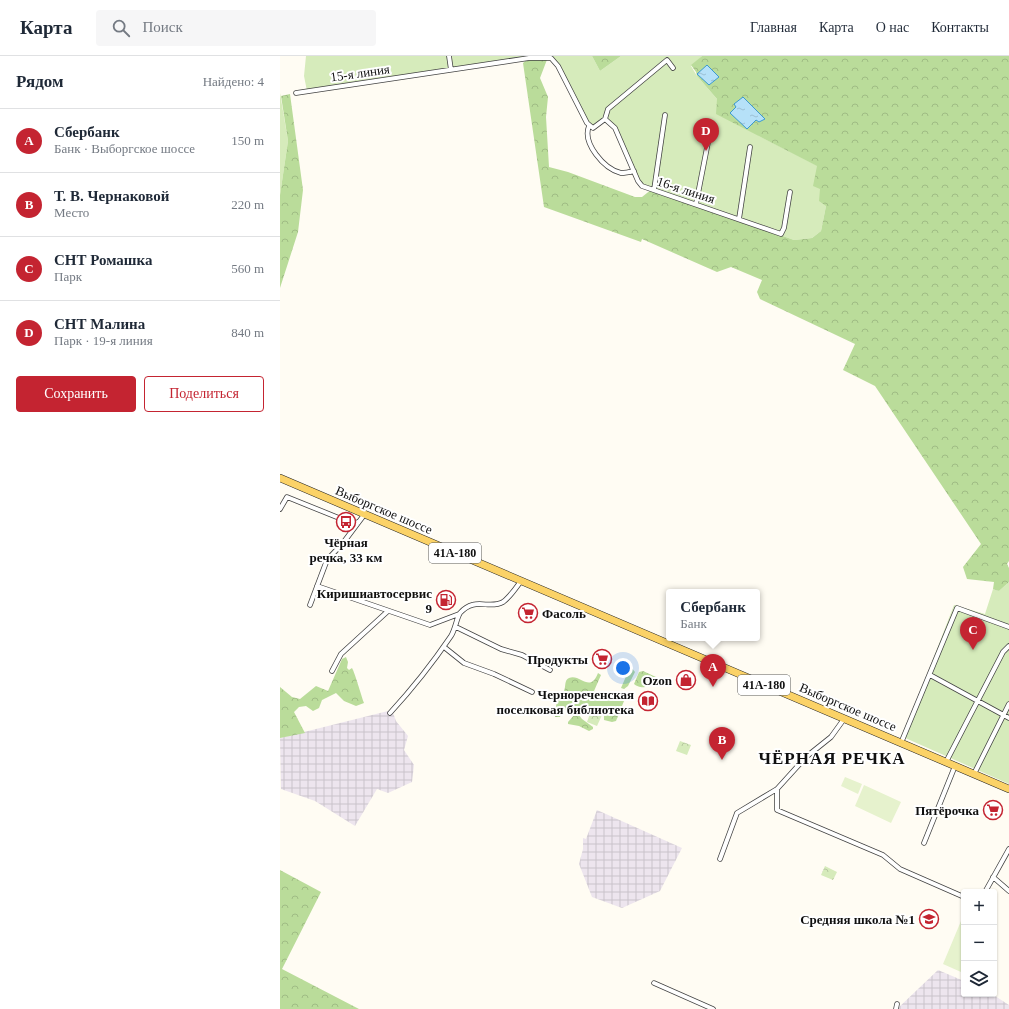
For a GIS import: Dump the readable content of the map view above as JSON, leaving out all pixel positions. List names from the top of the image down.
{
  "streets": {
    "main road": ["Выборгское шоссе", "41А-180"],
    "street": ["15-я линия", "16-я линия"]
  },
  "districts": ["ЧЁРНАЯ РЕЧКА"],
  "places": {
    "bus stop": ["Чёрная речка, 33 км"],
    "fuel station": ["Киришиавтосервис 9"],
    "supermarket": ["Фасоль", "Продукты", "Пятёрочка"],
    "shop": ["Ozon"],
    "library": ["Чернореченская поселковая библиотека"],
    "school or university": ["Средняя школа №1"]
  },
  "page": {
    "header": "Карта",
    "search": "Поиск",
    "nav": [
      "Главная",
      "Карта",
      "О нас",
      "Контакты"
    ],
    "heading": ["Рядом", "Найдено: 4"],
    "list": [
      {
        "mark": "A",
        "name": "Сбербанк",
        "note": "Банк · Выборгское шоссе",
        "value": "150 m"
      },
      {
        "mark": "B",
        "name": "Т. В. Чернаковой",
        "note": "Место",
        "value": "220 m"
      },
      {
        "mark": "C",
        "name": "СНТ Ромашка",
        "note": "Парк",
        "value": "560 m"
      },
      {
        "mark": "D",
        "name": "СНТ Малина",
        "note": "Парк · 19-я линия",
        "value": "840 m"
      }
    ],
    "pins": [
      "D",
      "C",
      "A",
      "B"
    ],
    "buttons": ["Сохранить", "Поделиться"],
    "popup": ["Сбербанк", "Банк"],
    "map_buttons": ["+", "−"]
  }
}
